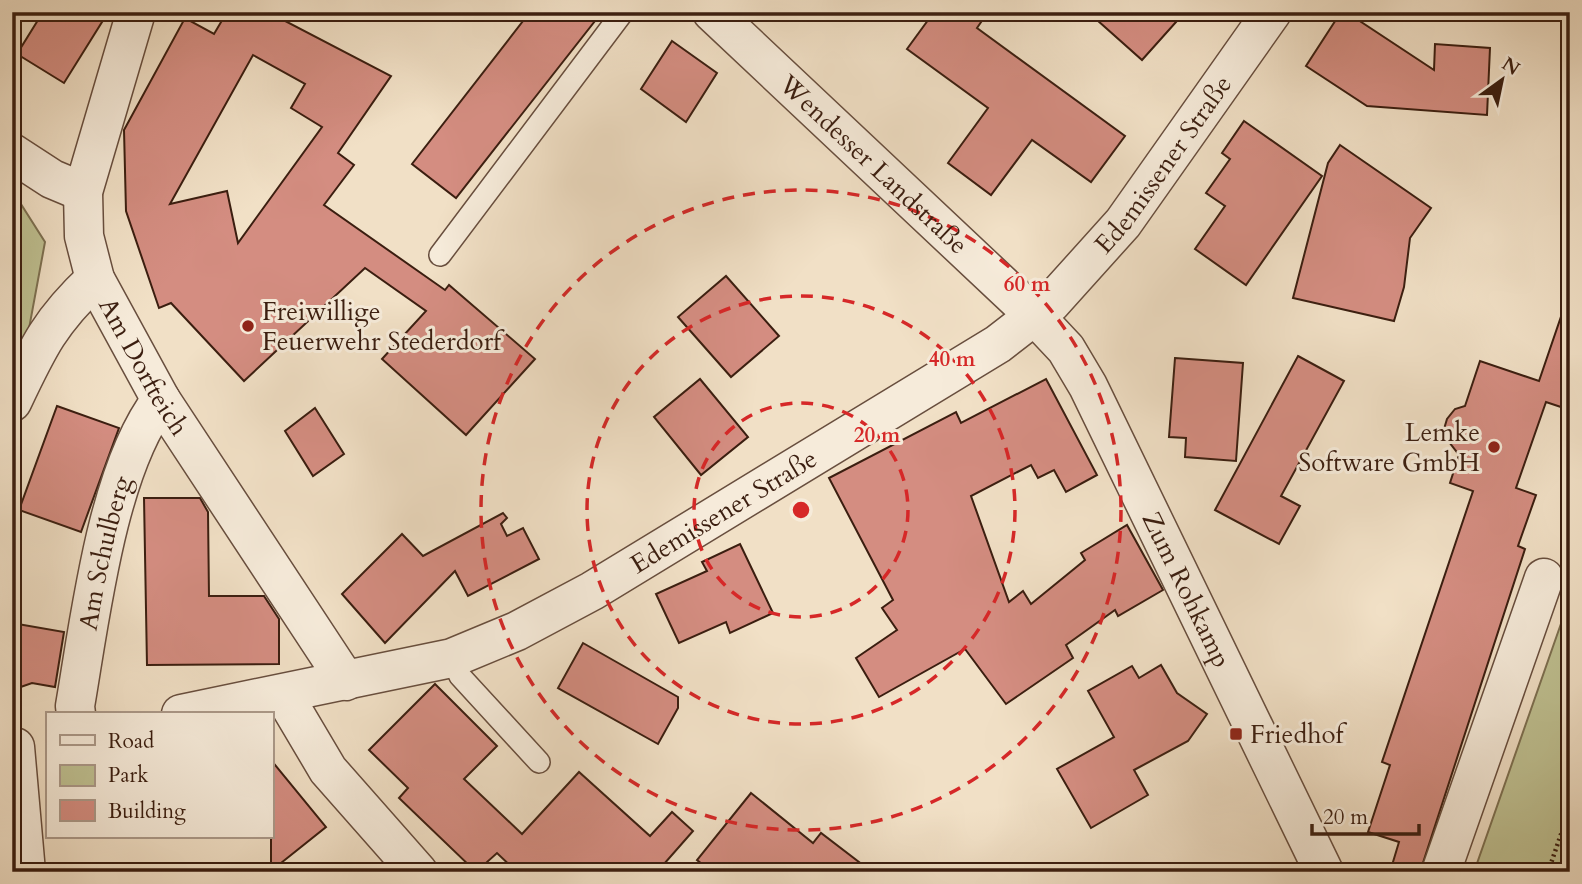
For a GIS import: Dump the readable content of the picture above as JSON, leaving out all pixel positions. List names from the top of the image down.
{
  "streets": {
    "street": [
      "Wendesser Landstraße",
      "Edemissener Straße",
      "Am Dorfteich",
      "Am Schulberg",
      "Zum Rohkamp"
    ]
  },
  "crossings": [
    ["Wendesser Landstraße", "Edemissener Straße"],
    ["Wendesser Landstraße", "Zum Rohkamp"],
    ["Edemissener Straße", "Am Dorfteich"],
    ["Edemissener Straße", "Zum Rohkamp"],
    ["Am Dorfteich", "Am Schulberg"]
  ],
  "places": {
    "other": ["Freiwillige Feuerwehr Stederdorf", "Lemke Software GmbH"],
    "transit": ["Friedhof"]
  },
  "legend": ["Road", "Park", "Building"],
  "scale_bar": "20 m",
  "north": "top right",
  "rings": ["60 m", "40 m", "20 m"]
}
